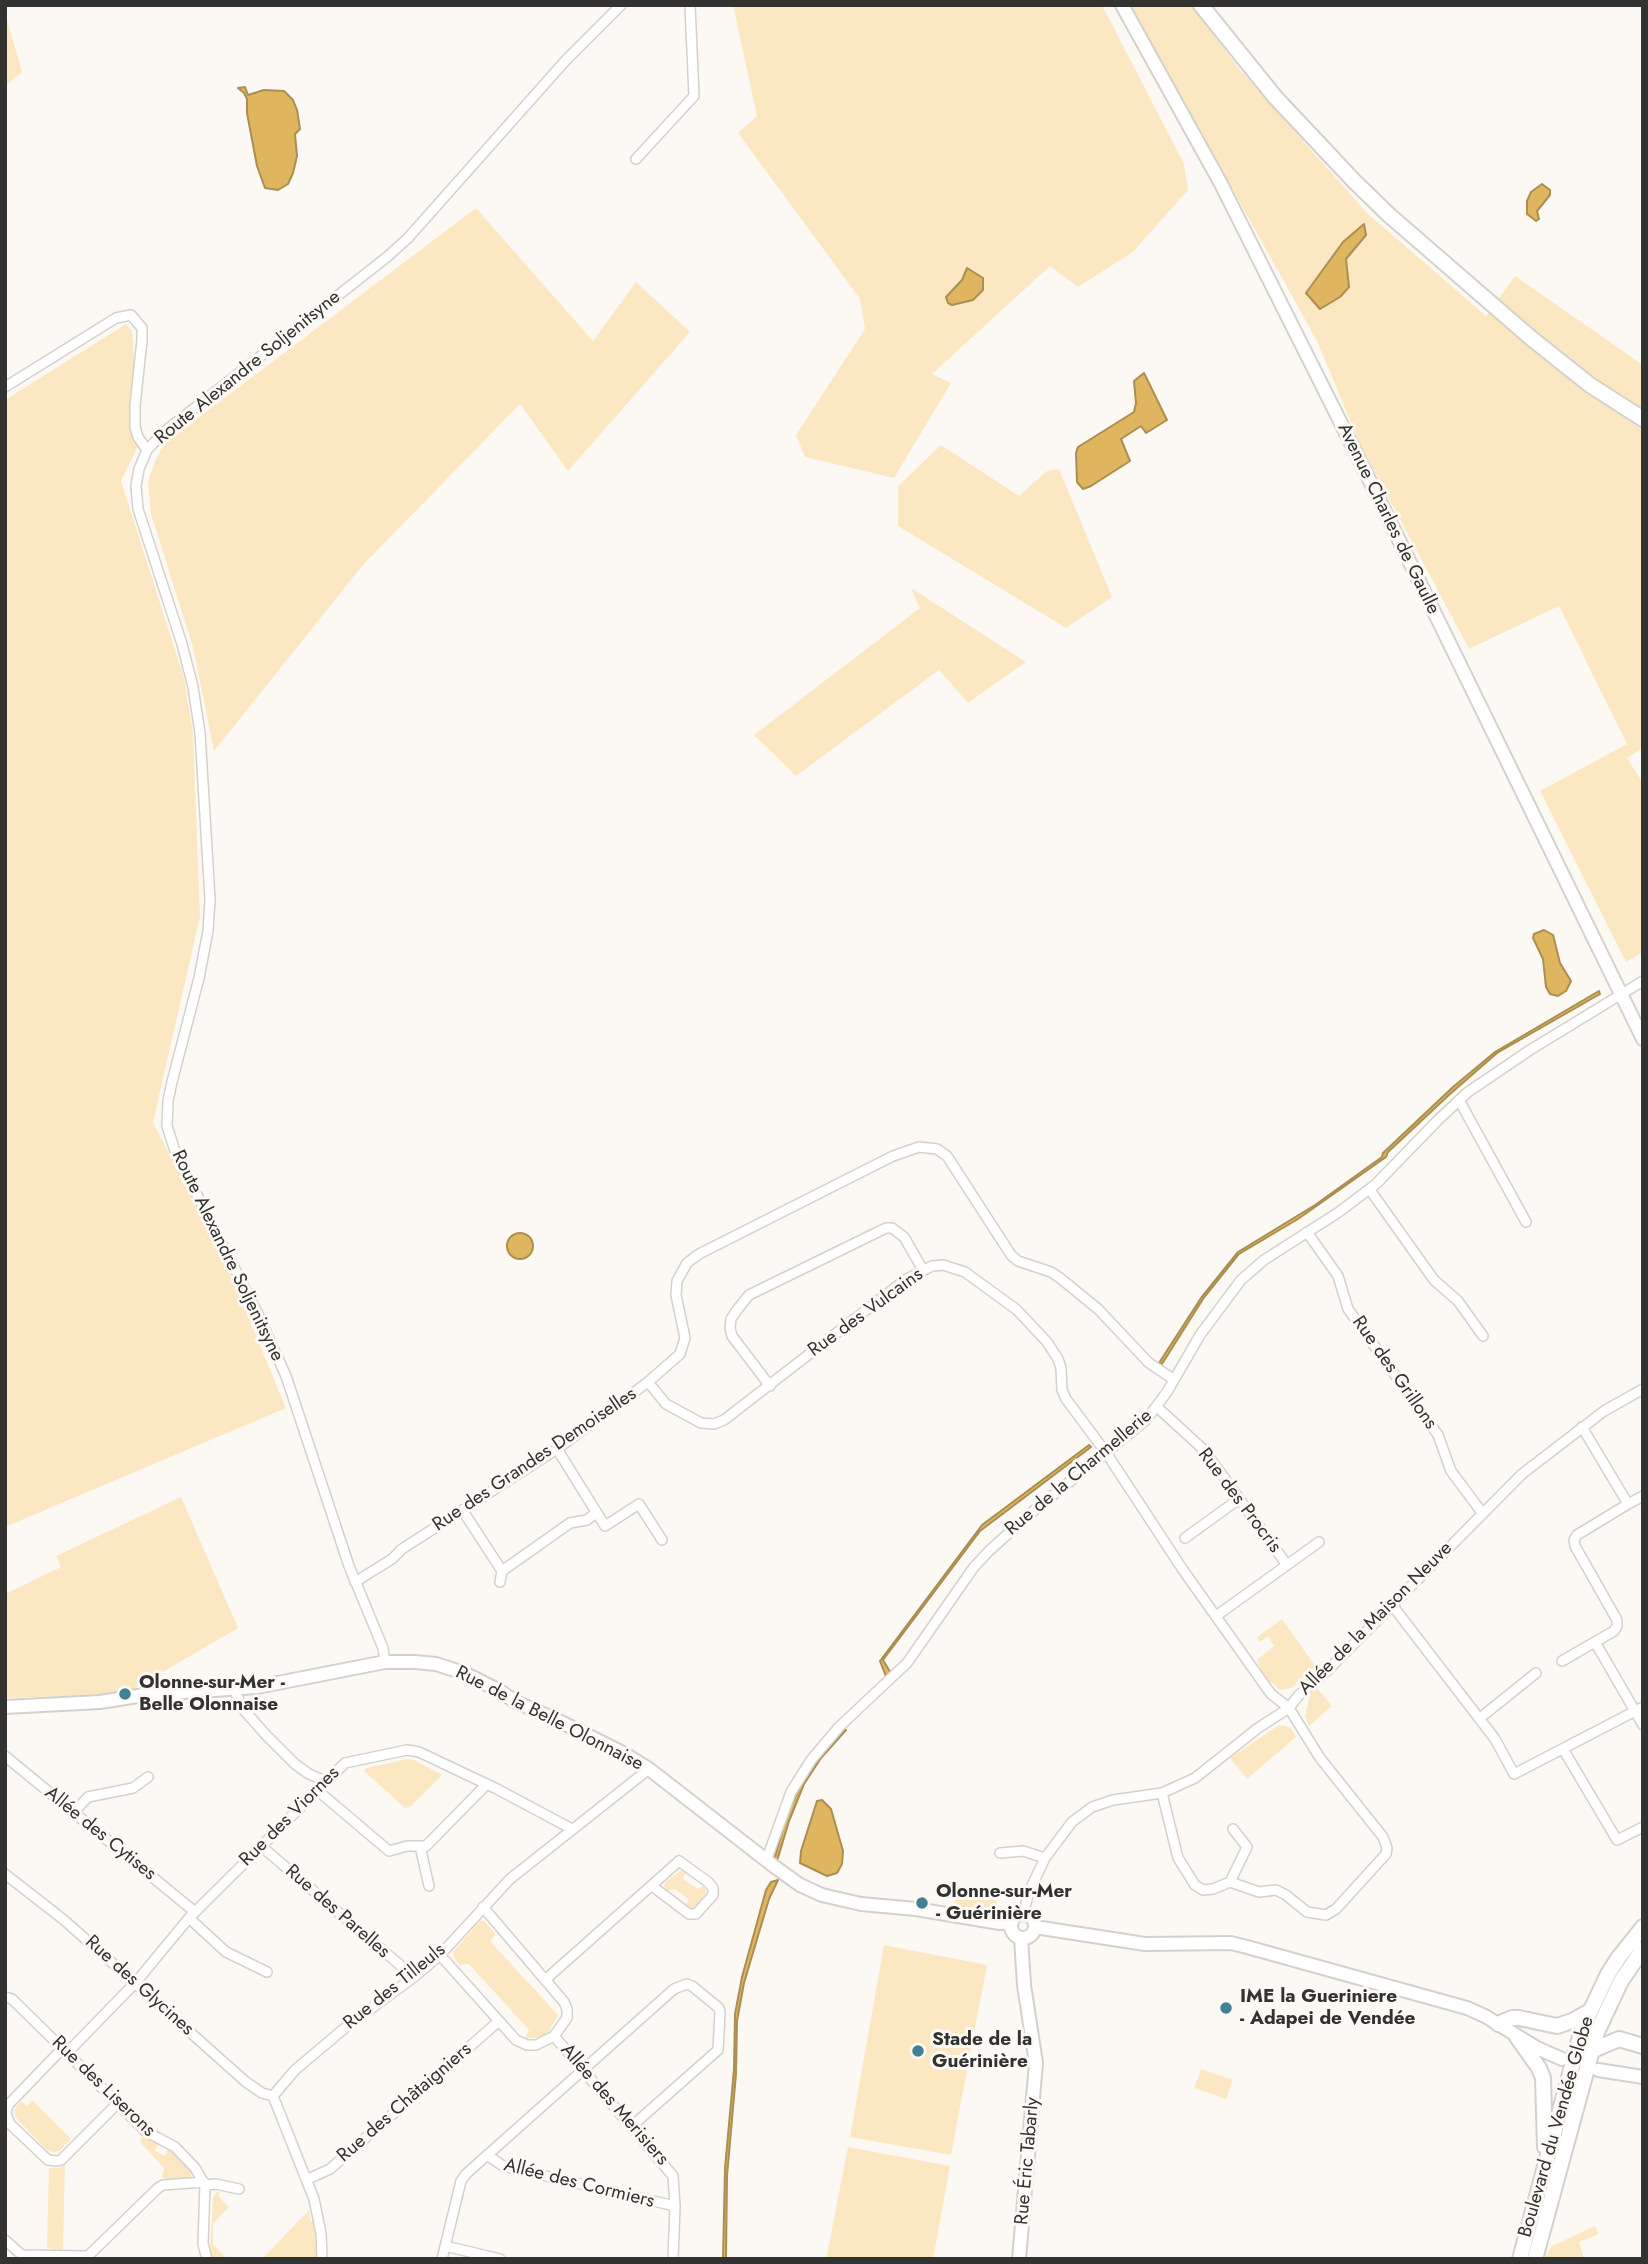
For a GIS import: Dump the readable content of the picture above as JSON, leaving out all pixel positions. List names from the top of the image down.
{
  "streets": {
    "main road": ["Boulevard du Vendée Globe"],
    "street": [
      "Route Alexandre Soljenitsyne",
      "Avenue Charles de Gaulle",
      "Rue des Vulcains",
      "Rue des Grillons",
      "Rue des Grandes Demoiselles",
      "Rue de la Charmellerie",
      "Rue des Procris",
      "Allée de la Maison Neuve",
      "Rue de la Belle Olonnaise",
      "Rue des Viornes",
      "Allée des Cytises",
      "Rue des Parelles",
      "Rue des Glycines",
      "Rue des Tilleuls",
      "Rue des Liserons",
      "Rue des Châtaigniers",
      "Allée des Merisiers",
      "Rue Éric Tabarly",
      "Allée des Cormiers"
    ]
  },
  "crossings": [
    ["Route Alexandre Soljenitsyne", "Rue des Grandes Demoiselles"],
    ["Route Alexandre Soljenitsyne", "Rue de la Belle Olonnaise"],
    ["Avenue Charles de Gaulle", "Rue de la Charmellerie"],
    ["Rue des Vulcains", "Rue des Grandes Demoiselles"],
    ["Rue des Vulcains", "Rue de la Charmellerie"],
    ["Rue des Vulcains", "Allée de la Maison Neuve"],
    ["Rue des Grillons", "Rue de la Charmellerie"],
    ["Rue des Grillons", "Allée de la Maison Neuve"],
    ["Rue des Grandes Demoiselles", "Rue de la Charmellerie"],
    ["Rue de la Charmellerie", "Rue des Procris"],
    ["Rue de la Charmellerie", "Allée de la Maison Neuve"],
    ["Rue de la Charmellerie", "Rue de la Belle Olonnaise"],
    ["Rue des Procris", "Allée de la Maison Neuve"],
    ["Rue de la Belle Olonnaise", "Rue des Tilleuls"],
    ["Rue de la Belle Olonnaise", "Rue Éric Tabarly"],
    ["Rue des Viornes", "Allée des Cytises"],
    ["Rue des Viornes", "Rue des Parelles"],
    ["Rue des Viornes", "Rue des Glycines"],
    ["Rue des Viornes", "Rue des Tilleuls"],
    ["Rue des Viornes", "Rue des Liserons"],
    ["Rue des Parelles", "Rue des Tilleuls"],
    ["Rue des Glycines", "Rue des Tilleuls"],
    ["Allée des Merisiers", "Allée des Cormiers"]
  ],
  "places": [
    "Olonne-sur-Mer - Belle Olonnaise",
    "Olonne-sur-Mer - Guérinière",
    "IME la Gueriniere - Adapei de Vendée",
    "Stade de la Guérinière"
  ]
}
